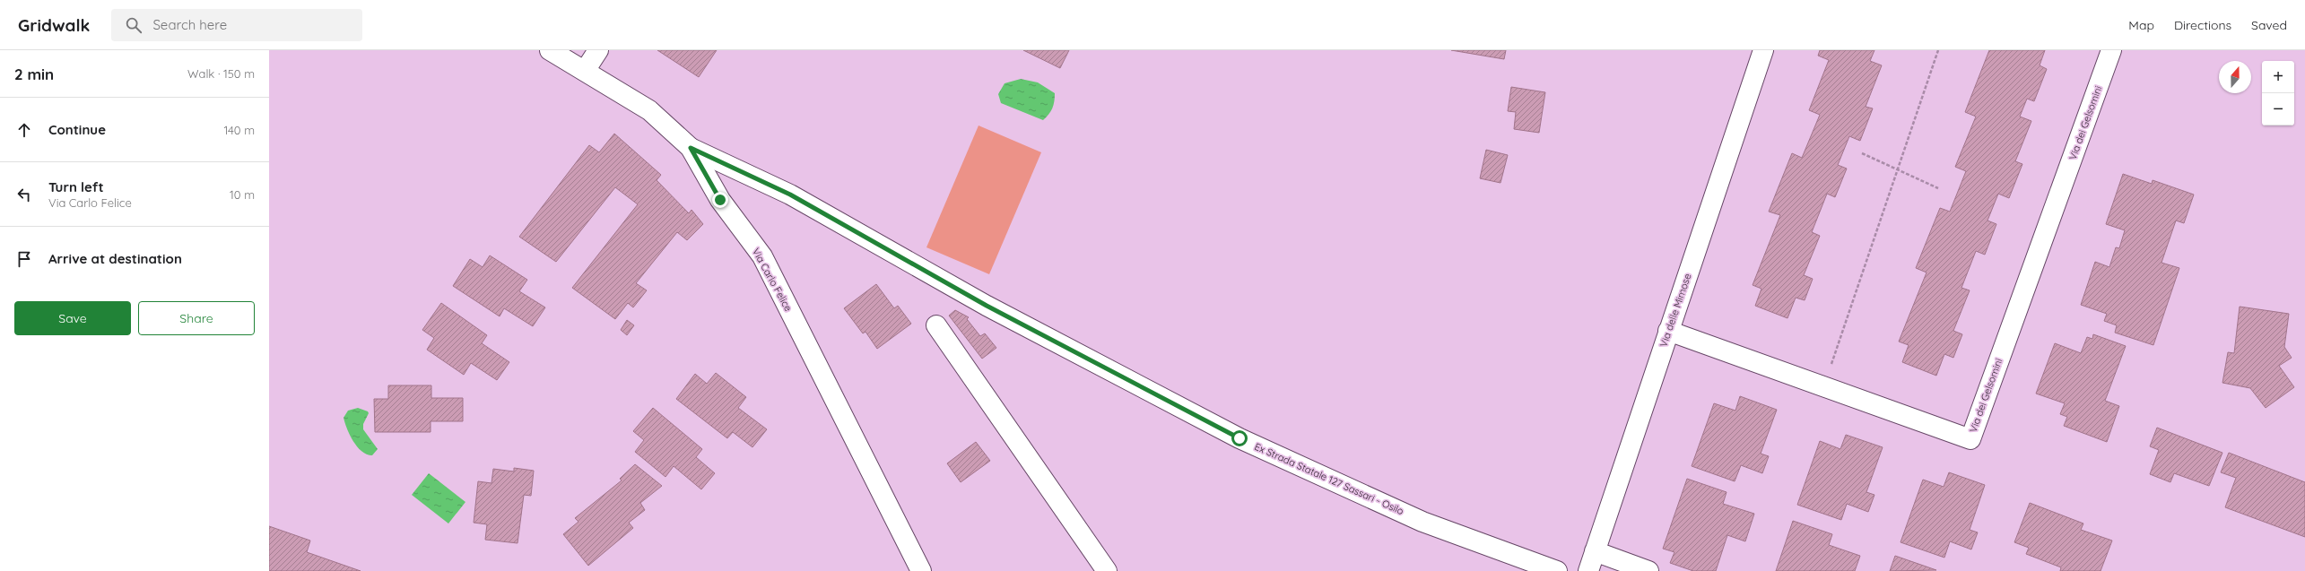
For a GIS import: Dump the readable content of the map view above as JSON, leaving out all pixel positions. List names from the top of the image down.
{
  "streets": {
    "street": [
      "Via dei Gelsomini",
      "Via Carlo Felice",
      "Via delle Mimose",
      "Ex Strada Statale 127 Sassari - Osilo"
    ]
  },
  "crossings": [
    ["Via dei Gelsomini", "Via delle Mimose"],
    ["Via Carlo Felice", "Ex Strada Statale 127 Sassari - Osilo"]
  ],
  "north": "top",
  "page": {
    "header": "Gridwalk",
    "search": "Search here",
    "nav": ["Map", "Directions", "Saved"],
    "heading": ["2 min", "Walk · 150 m"],
    "map_buttons": ["+", "−"],
    "list": [
      ["Continue", "140 m"],
      ["Turn left", "Via Carlo Felice", "10 m"],
      "Arrive at destination"
    ],
    "buttons": ["Save", "Share"]
  }
}
